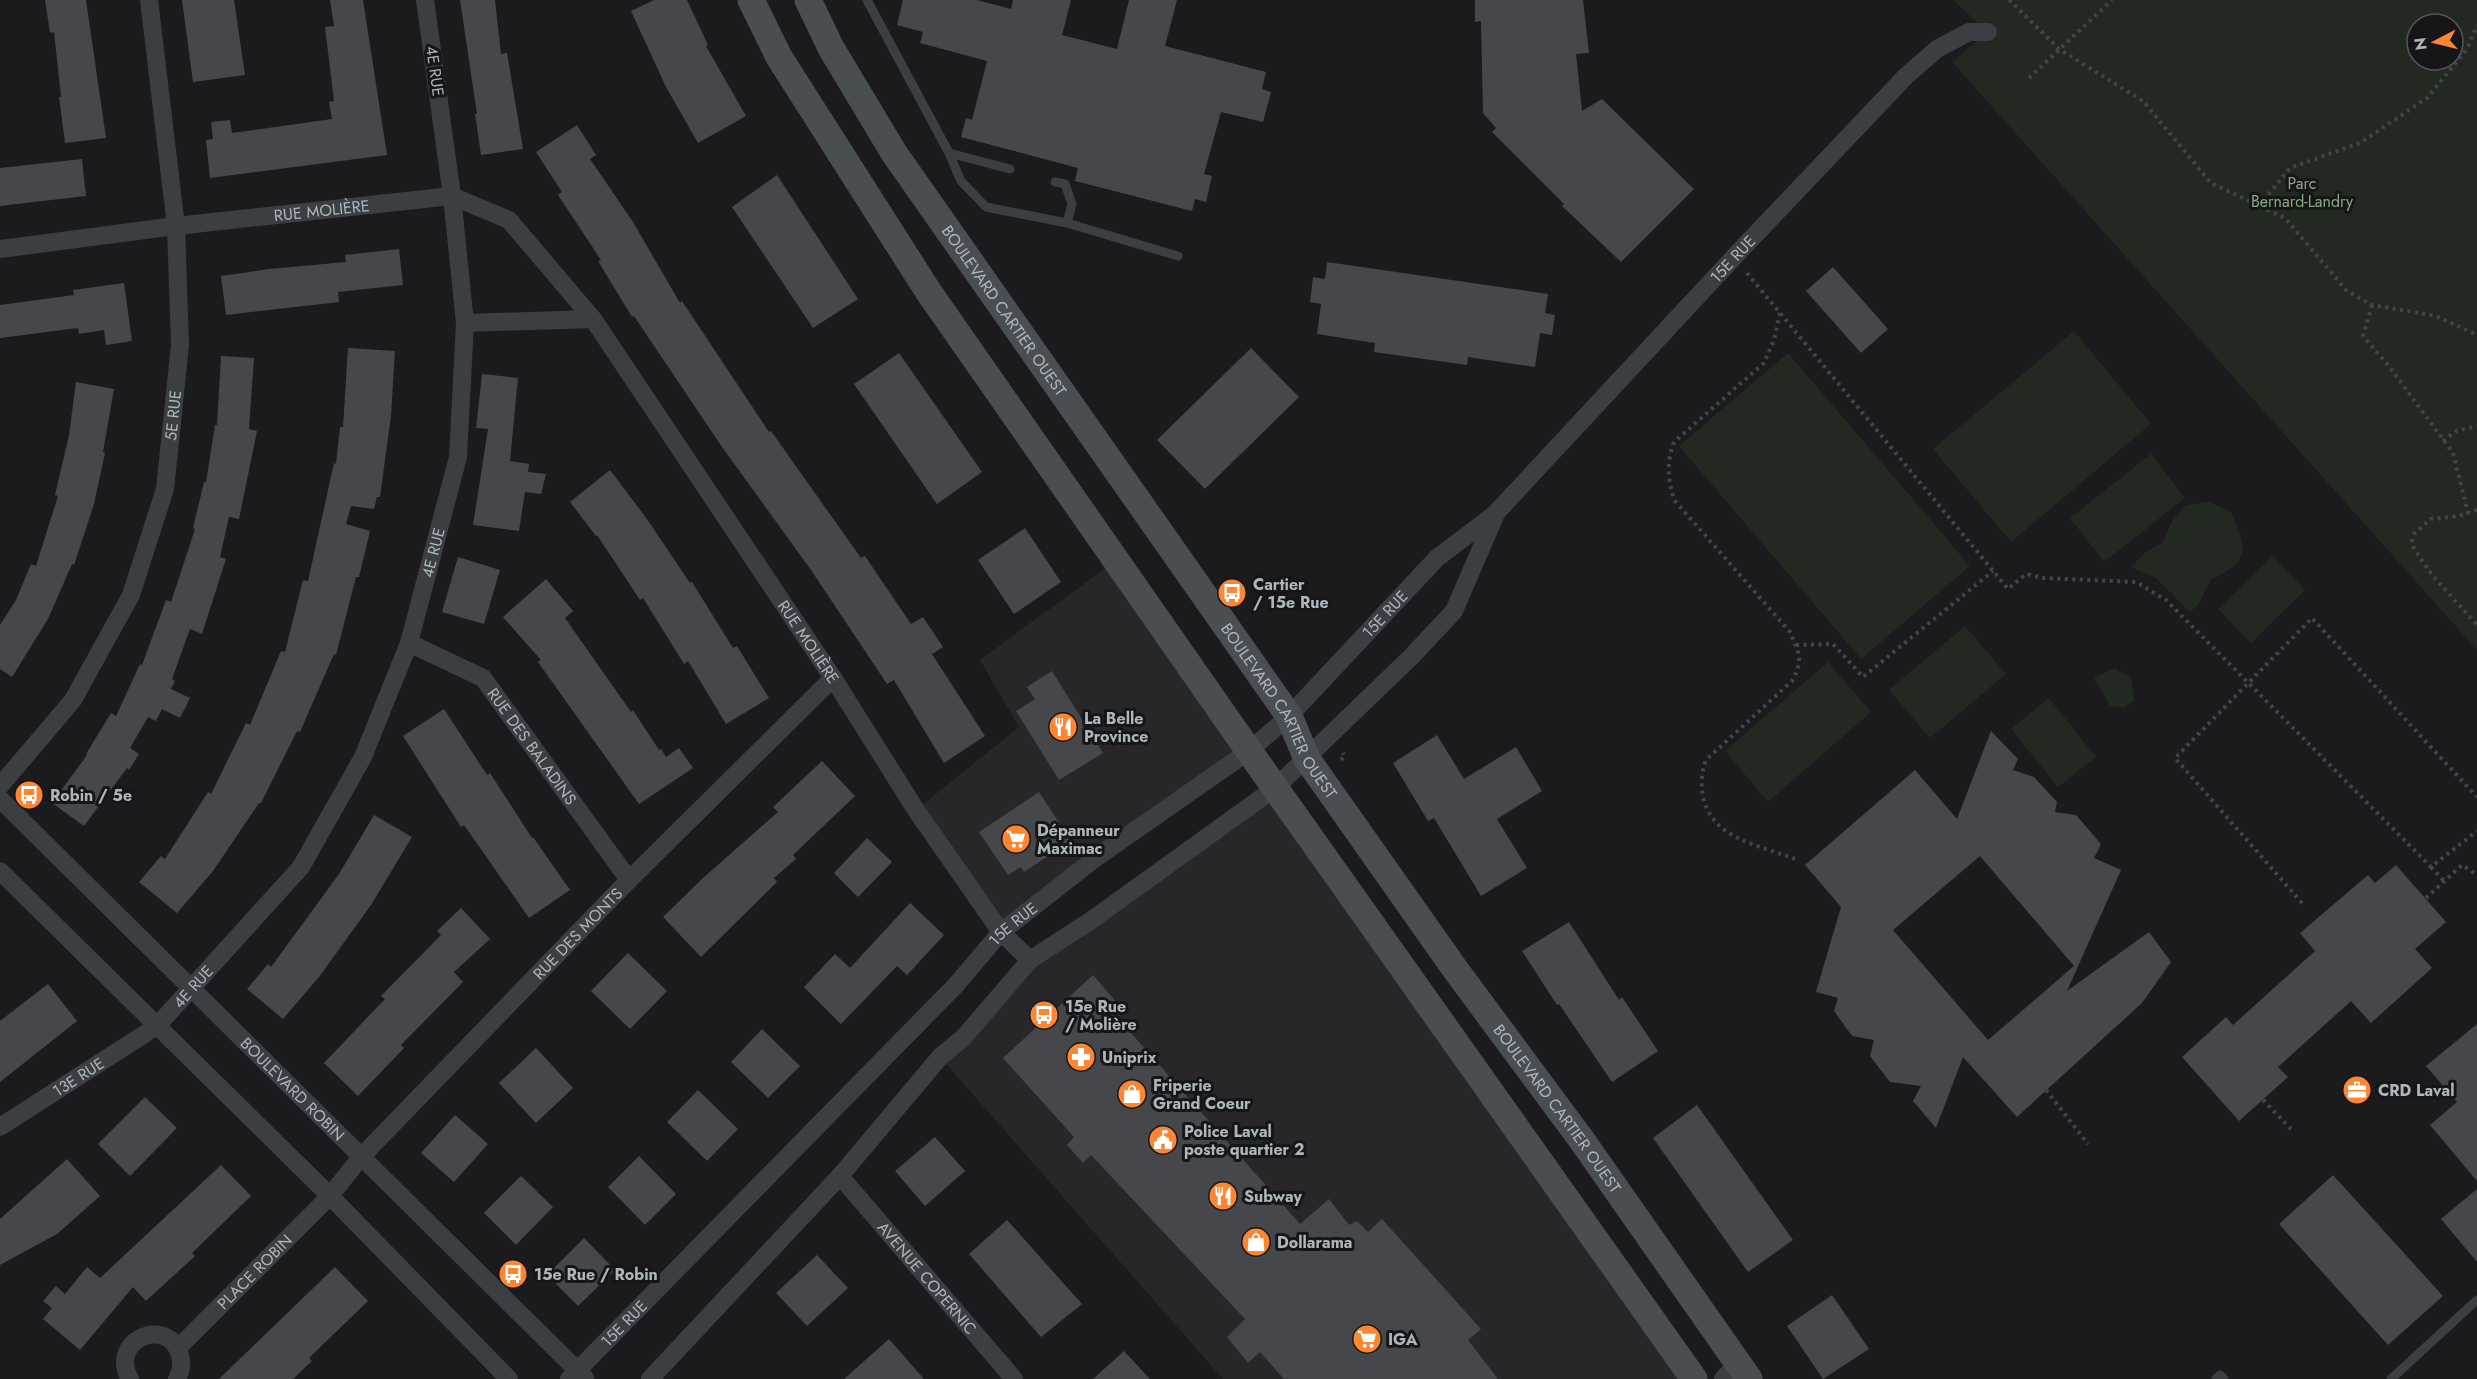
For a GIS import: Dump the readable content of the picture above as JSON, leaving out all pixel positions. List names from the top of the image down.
{
  "streets": {
    "street": [
      "4E RUE",
      "RUE MOLIÈRE",
      "15E RUE",
      "BOULEVARD CARTIER OUEST",
      "5E RUE",
      "RUE DES BALADINS",
      "RUE DES MONTS",
      "13E RUE",
      "BOULEVARD ROBIN",
      "PLACE ROBIN",
      "AVENUE COPERNIC"
    ]
  },
  "crossings": [
    ["4E RUE", "RUE MOLIÈRE"],
    ["4E RUE", "RUE DES BALADINS"],
    ["4E RUE", "13E RUE"],
    ["4E RUE", "BOULEVARD ROBIN"],
    ["RUE MOLIÈRE", "15E RUE"],
    ["RUE MOLIÈRE", "5E RUE"],
    ["RUE MOLIÈRE", "RUE DES MONTS"],
    ["15E RUE", "BOULEVARD CARTIER OUEST"],
    ["15E RUE", "BOULEVARD ROBIN"],
    ["15E RUE", "AVENUE COPERNIC"],
    ["RUE DES BALADINS", "RUE DES MONTS"],
    ["RUE DES MONTS", "BOULEVARD ROBIN"],
    ["RUE DES MONTS", "PLACE ROBIN"]
  ],
  "parks": ["Parc Bernard-Landry"],
  "places": {
    "bus stop": [
      "Cartier / 15e Rue",
      "Robin / 5e",
      "15e Rue / Molière",
      "15e Rue / Robin"
    ],
    "restaurant": ["La Belle Province", "Subway"],
    "supermarket": ["Dépanneur Maximac", "IGA"],
    "pharmacy": ["Uniprix"],
    "office": ["CRD Laval"],
    "shop": ["Friperie Grand Coeur", "Dollarama"],
    "public building": ["Police Laval poste quartier 2"]
  },
  "north": "left"
}
